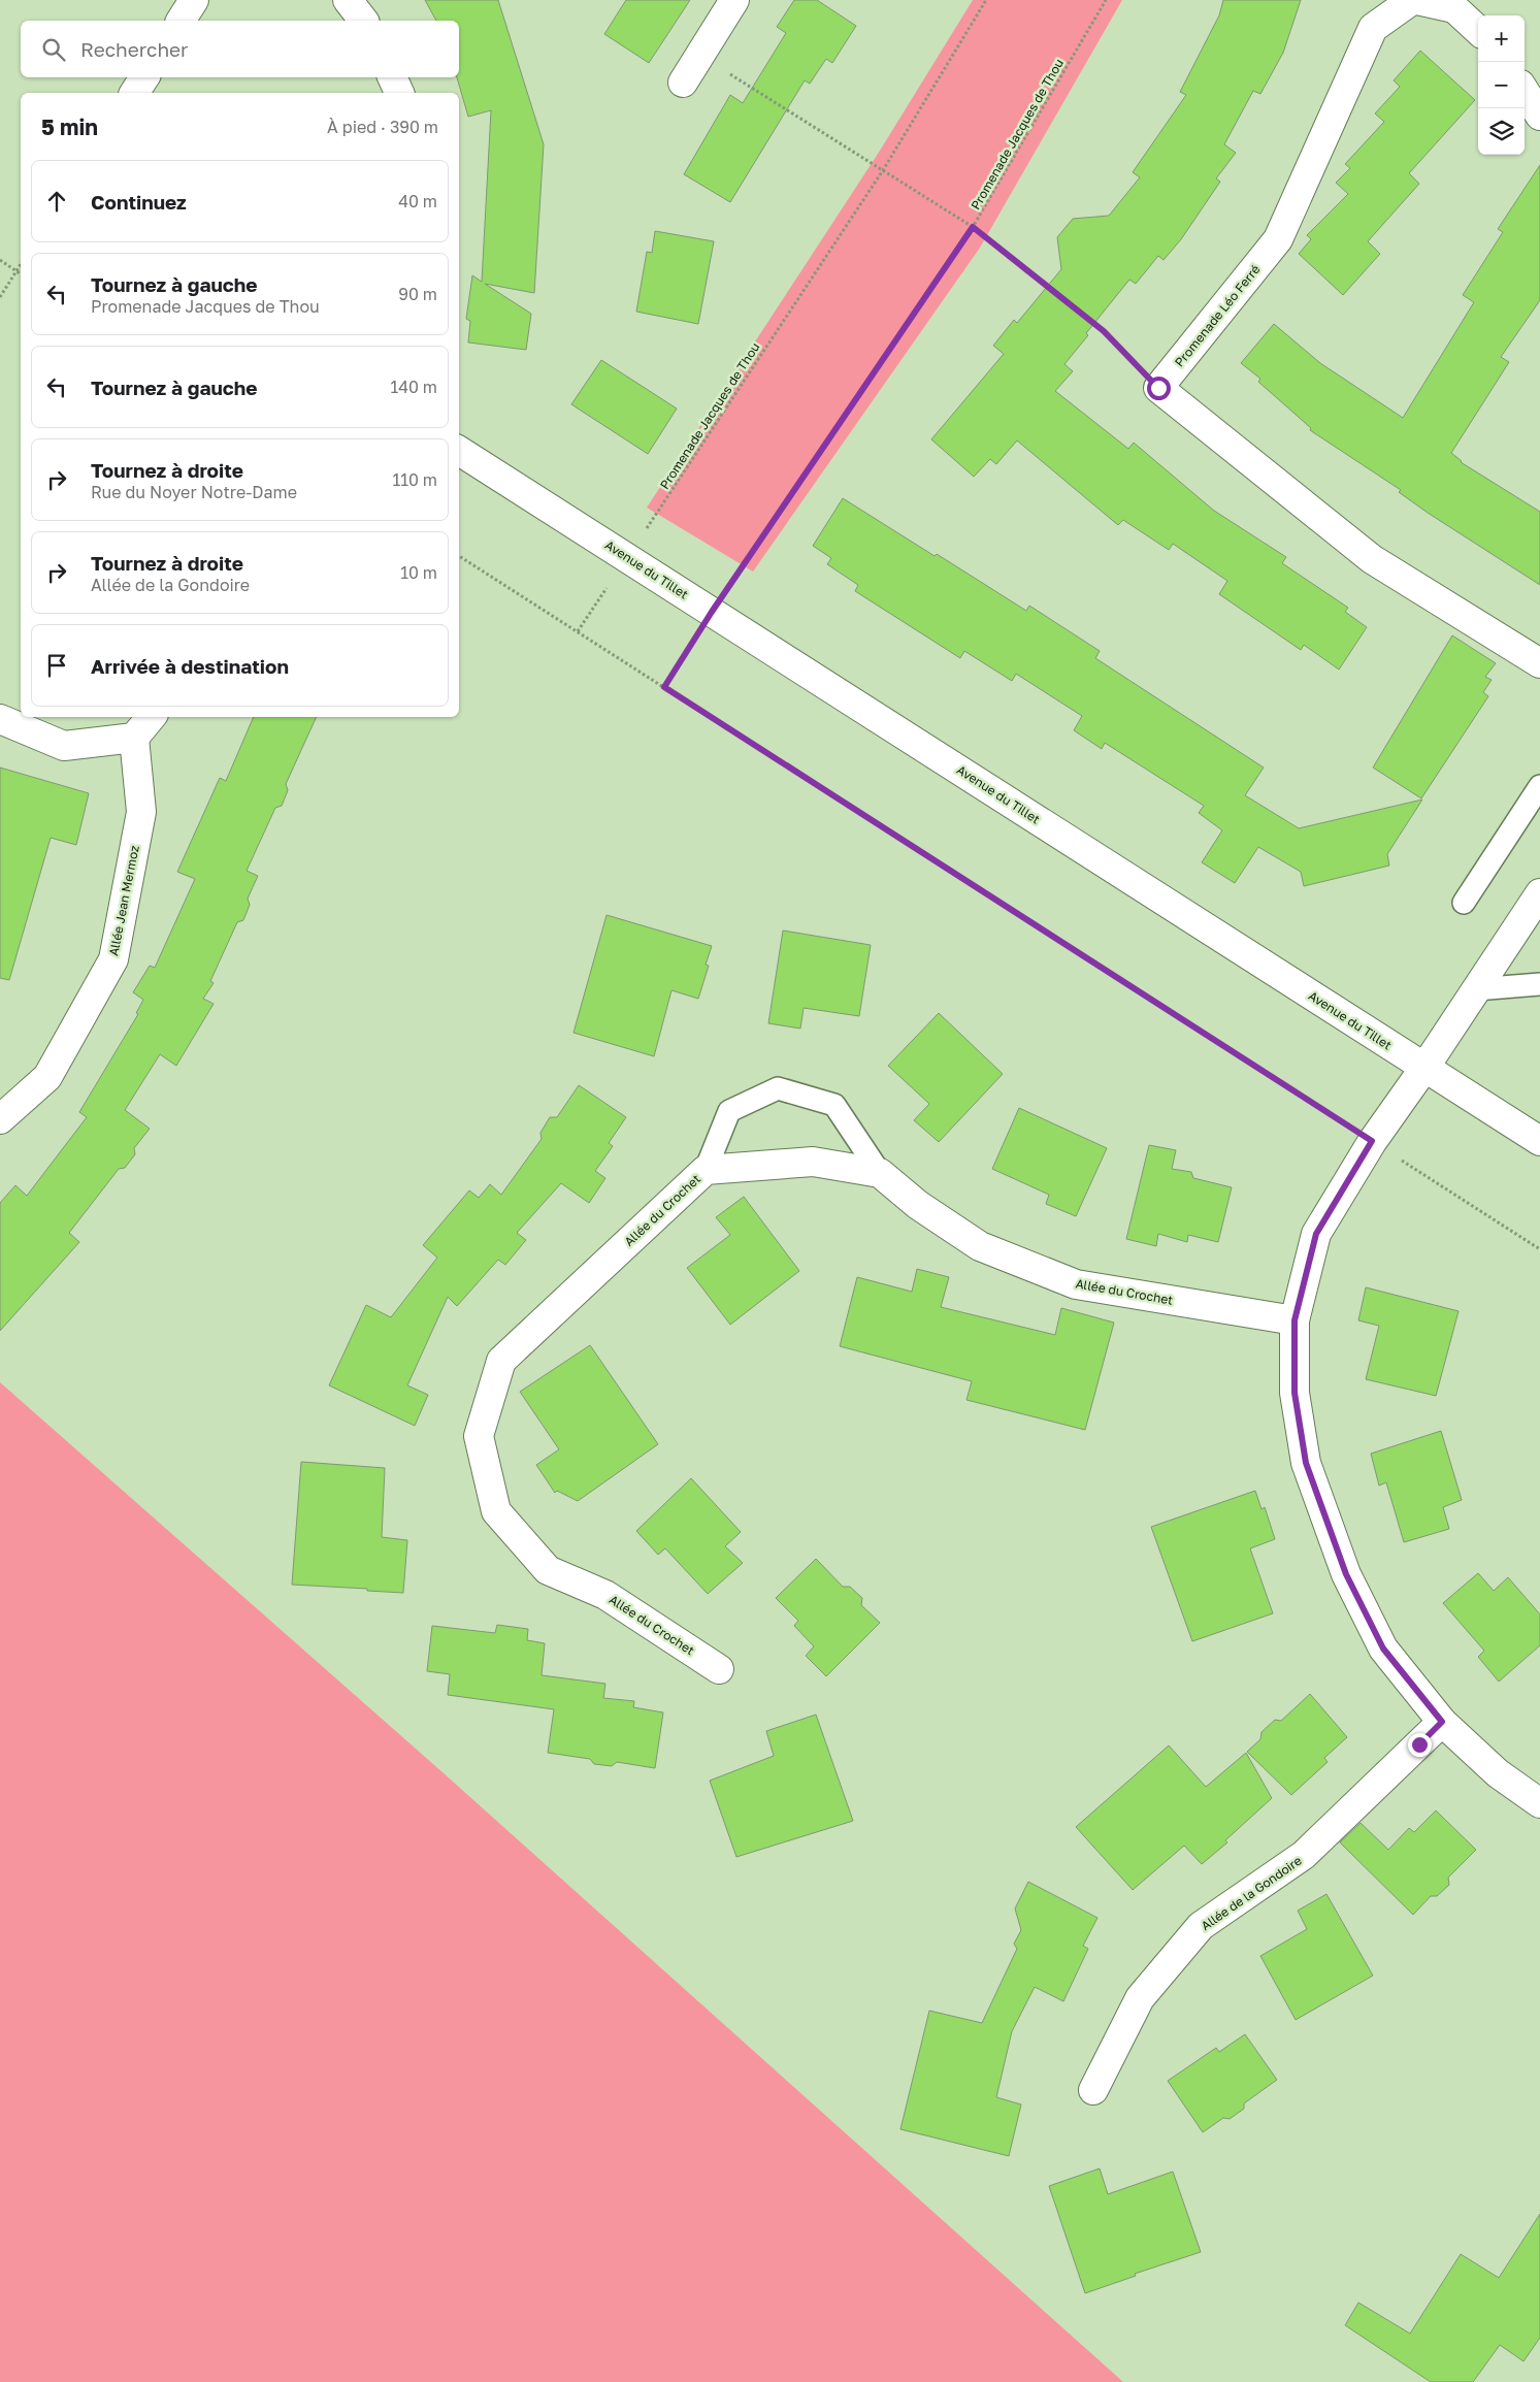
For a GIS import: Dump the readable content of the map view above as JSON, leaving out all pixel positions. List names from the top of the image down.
{
  "streets": {
    "street": [
      "Promenade Léo Ferré",
      "Avenue du Tillet",
      "Allée Jean Mermoz",
      "Allée du Crochet",
      "Allée de la Gondoire"
    ],
    "path": ["Promenade Jacques de Thou"]
  },
  "crossings": [
    ["Promenade Jacques de Thou", "Avenue du Tillet"]
  ],
  "page": {
    "map_buttons": ["+", "−"],
    "search": "Rechercher",
    "heading": ["5 min", "À pied · 390 m"],
    "list": [
      ["Continuez", "40 m"],
      ["Tournez à gauche", "Promenade Jacques de Thou", "90 m"],
      ["Tournez à gauche", "140 m"],
      ["Tournez à droite", "Rue du Noyer Notre-Dame", "110 m"],
      ["Tournez à droite", "Allée de la Gondoire", "10 m"],
      "Arrivée à destination"
    ]
  }
}
